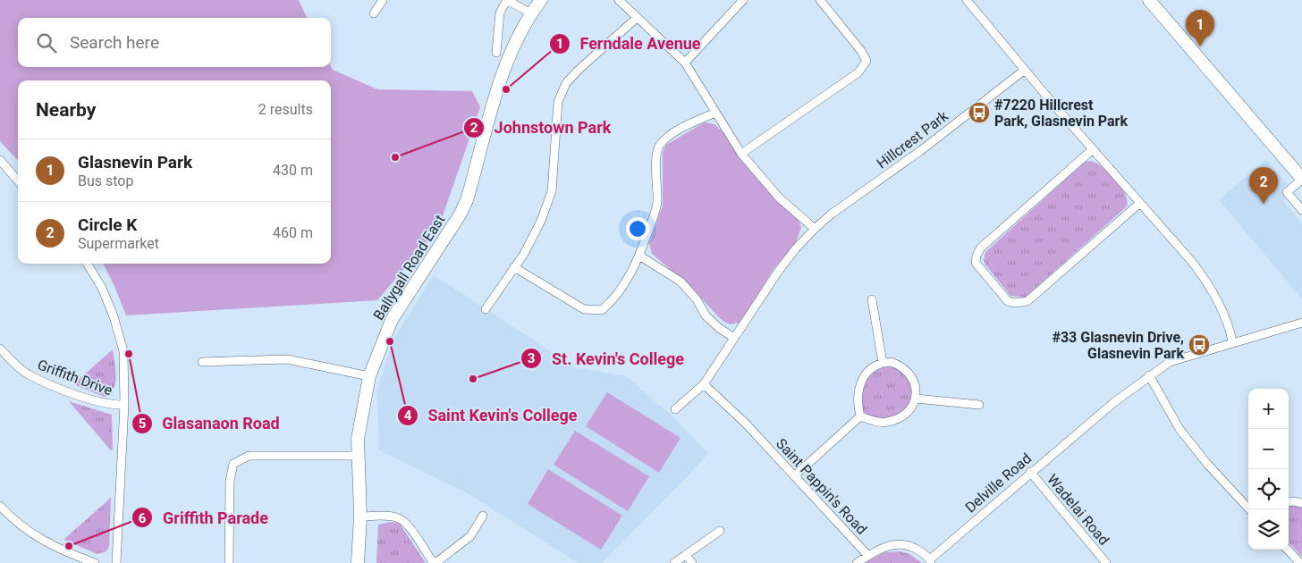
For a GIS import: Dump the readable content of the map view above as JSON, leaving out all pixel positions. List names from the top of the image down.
{
  "streets": {
    "street": [
      "Hillcrest Park",
      "Ballygall Road East",
      "Griffith Drive",
      "Delville Road",
      "Saint Pappin's Road",
      "Wadelai Road"
    ]
  },
  "crossings": [
    ["Hillcrest Park", "Saint Pappin's Road"],
    ["Delville Road", "Saint Pappin's Road"],
    ["Delville Road", "Wadelai Road"]
  ],
  "places": {
    "other": [
      "Ferndale Avenue",
      "Johnstown Park",
      "Saint Kevin's College",
      "Glasanaon Road",
      "St. Kevin's College",
      "Griffith Parade"
    ],
    "bus stop": ["#7220 Hillcrest Park, Glasnevin Park", "#33 Glasnevin Drive, Glasnevin Park"]
  },
  "page": {
    "pins": ["1", "2"],
    "search": "Search here",
    "heading": ["Nearby", "2 results"],
    "list": [
      {
        "mark": "1",
        "name": "Glasnevin Park",
        "note": "Bus stop",
        "value": "430 m"
      },
      {
        "mark": "2",
        "name": "Circle K",
        "note": "Supermarket",
        "value": "460 m"
      }
    ],
    "map_buttons": ["+", "−"]
  }
}
